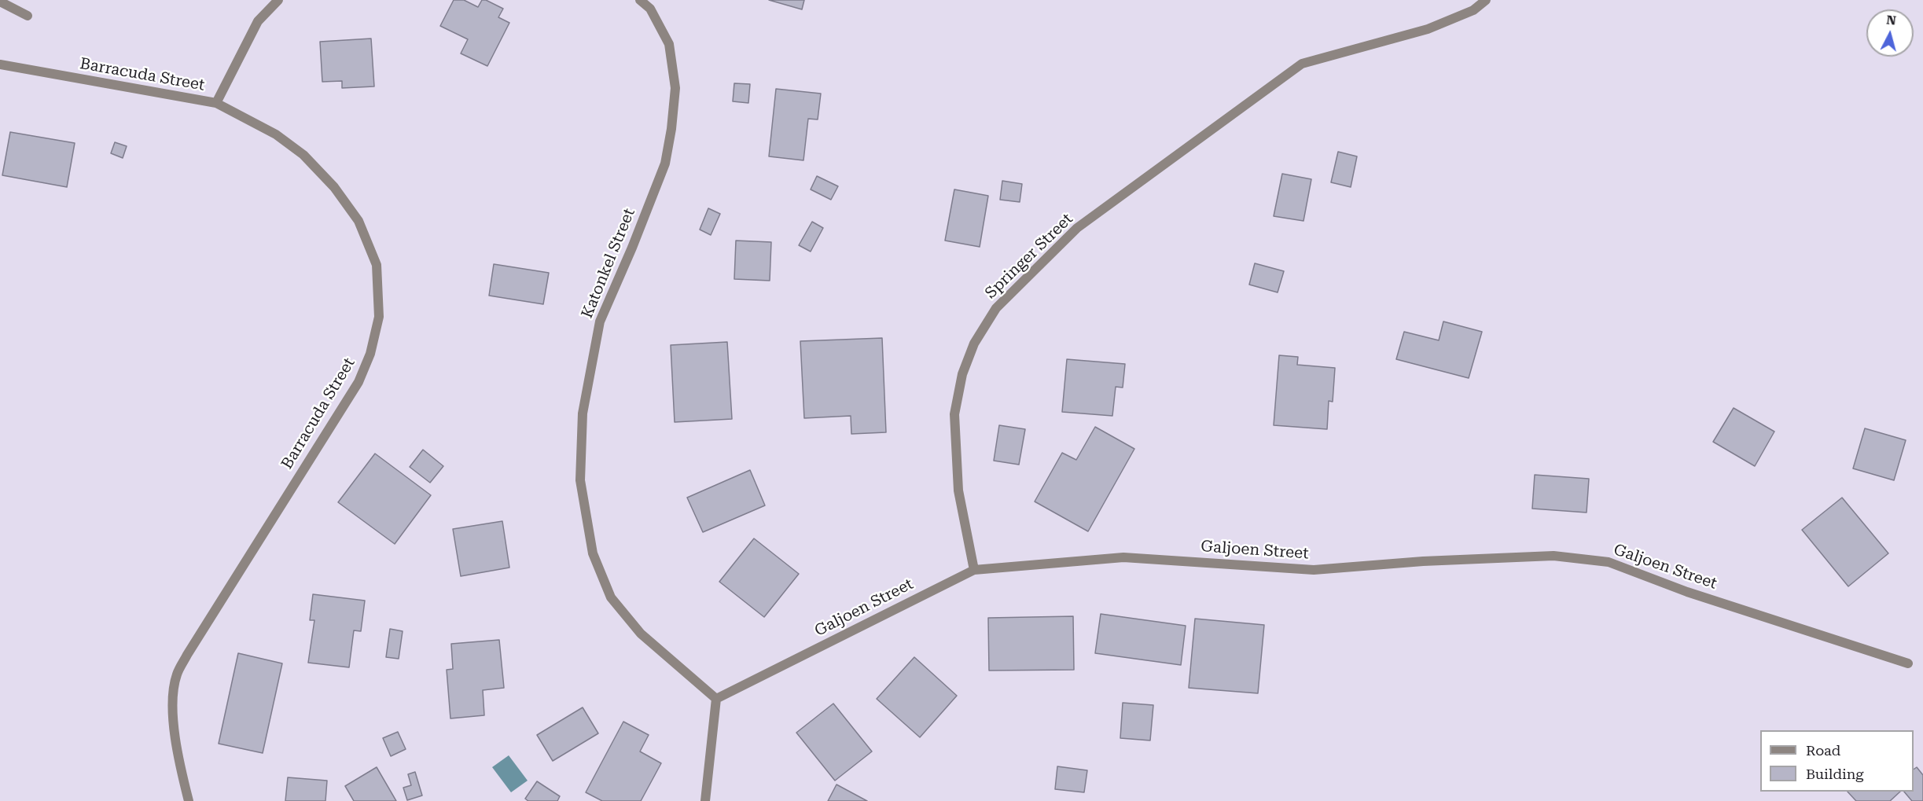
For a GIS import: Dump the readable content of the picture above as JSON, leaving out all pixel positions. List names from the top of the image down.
{
  "streets": {
    "street": [
      "Barracuda Street",
      "Springer Street",
      "Katonkel Street",
      "Galjoen Street"
    ]
  },
  "crossings": [
    ["Springer Street", "Galjoen Street"],
    ["Katonkel Street", "Galjoen Street"]
  ],
  "legend": ["Road", "Building"],
  "north": "top"
}
